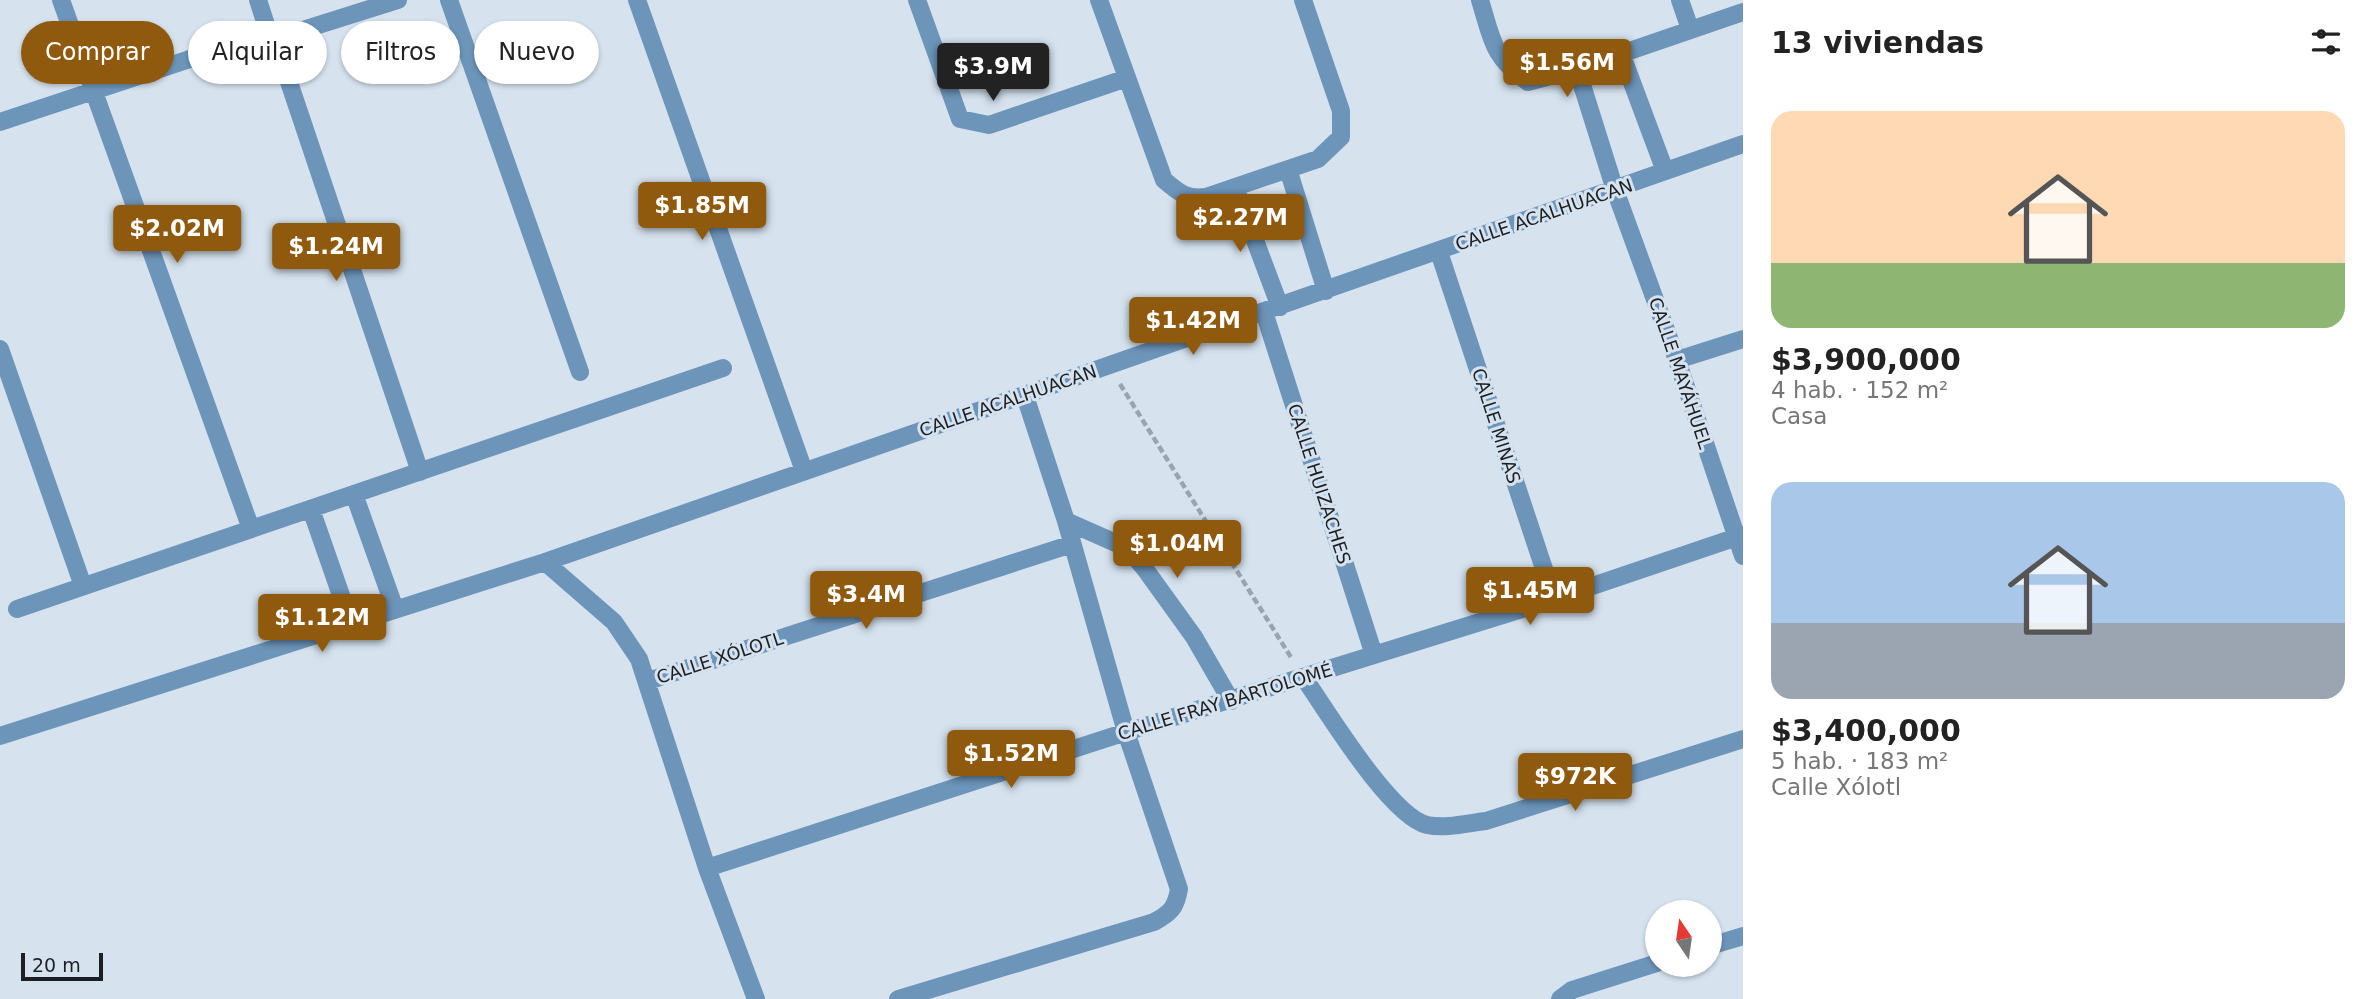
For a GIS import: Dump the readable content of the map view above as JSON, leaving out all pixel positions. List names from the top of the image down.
{
  "streets": {
    "street": [
      "CALLE ACALHUACAN",
      "CALLE MAYÁHUEL",
      "CALLE MINAS",
      "CALLE HUIZACHES",
      "CALLE XÓLOTL",
      "CALLE FRAY BARTOLOMÉ"
    ]
  },
  "crossings": [
    ["CALLE ACALHUACAN", "CALLE MAYÁHUEL"],
    ["CALLE ACALHUACAN", "CALLE MINAS"],
    ["CALLE ACALHUACAN", "CALLE HUIZACHES"],
    ["CALLE MAYÁHUEL", "CALLE FRAY BARTOLOMÉ"],
    ["CALLE MINAS", "CALLE FRAY BARTOLOMÉ"],
    ["CALLE HUIZACHES", "CALLE FRAY BARTOLOMÉ"]
  ],
  "scale_bar": "20 m",
  "north": "top",
  "page": {
    "heading": "13 viviendas",
    "chip": [
      "Comprar",
      "Alquilar",
      "Filtros",
      "Nuevo"
    ],
    "price": [
      "$1.56M",
      "$3.9M",
      "$1.85M",
      "$2.27M",
      "$2.02M",
      "$1.24M",
      "$1.42M",
      "$1.04M",
      "$1.45M",
      "$3.4M",
      "$1.12M",
      "$1.52M",
      "$972K"
    ],
    "list": [
      {
        "name": "$3,900,000",
        "note": "4 hab. · 152 m² · Casa"
      },
      {
        "name": "$3,400,000",
        "note": "5 hab. · 183 m² · Calle Xólotl"
      }
    ],
    "scale": "20 m"
  }
}
